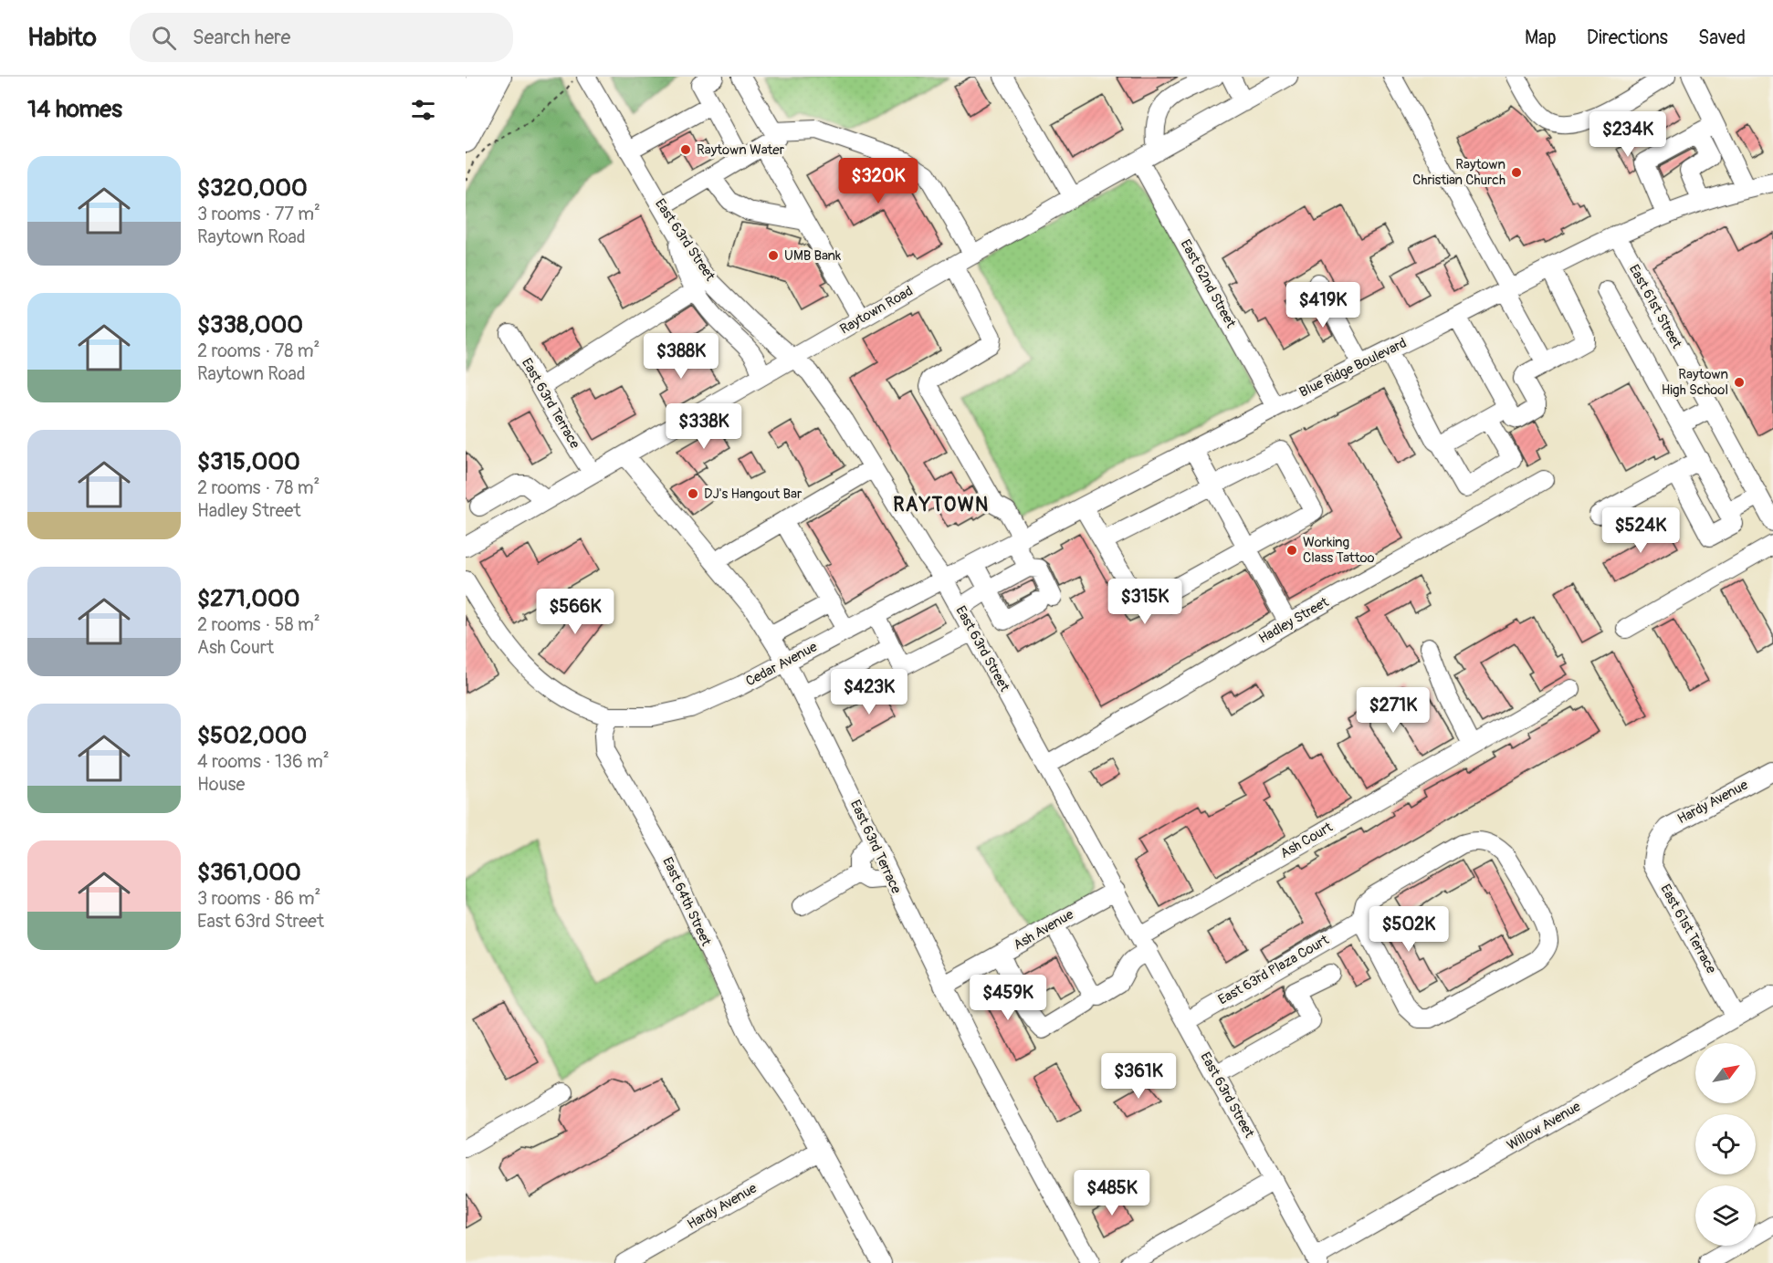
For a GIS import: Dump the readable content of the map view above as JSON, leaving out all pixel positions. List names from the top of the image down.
{
  "streets": {
    "street": [
      "East 63rd Street",
      "East 62nd Street",
      "East 61st Street",
      "Raytown Road",
      "Blue Ridge Boulevard",
      "East 63rd Terrace",
      "Hadley Street",
      "Cedar Avenue",
      "Hardy Avenue",
      "Ash Court",
      "East 64th Street",
      "East 61st Terrace",
      "Ash Avenue",
      "East 63rd Plaza Court",
      "Willow Avenue"
    ]
  },
  "crossings": [
    ["East 63rd Street", "Raytown Road"],
    ["East 63rd Street", "Blue Ridge Boulevard"],
    ["East 63rd Street", "Hadley Street"],
    ["East 63rd Street", "Cedar Avenue"],
    ["East 63rd Street", "Ash Court"],
    ["East 63rd Street", "Ash Avenue"],
    ["East 63rd Street", "East 63rd Plaza Court"],
    ["East 63rd Street", "Willow Avenue"],
    ["East 62nd Street", "Raytown Road"],
    ["East 62nd Street", "Blue Ridge Boulevard"],
    ["East 61st Street", "Blue Ridge Boulevard"],
    ["Raytown Road", "East 63rd Terrace"],
    ["Blue Ridge Boulevard", "Cedar Avenue"],
    ["East 63rd Terrace", "Cedar Avenue"],
    ["East 63rd Terrace", "Ash Avenue"],
    ["Cedar Avenue", "East 64th Street"],
    ["Hardy Avenue", "East 64th Street"],
    ["Hardy Avenue", "East 61st Terrace"],
    ["Ash Court", "Ash Avenue"],
    ["East 61st Terrace", "Willow Avenue"]
  ],
  "districts": ["RAYTOWN"],
  "places": [
    "Raytown Water",
    "Raytown Christian Church",
    "UMB Bank",
    "Raytown High School",
    "DJ's Hangout Bar",
    "Working Class Tattoo"
  ],
  "north": "top right",
  "page": {
    "header": "Habito",
    "search": "Search here",
    "nav": ["Map", "Directions", "Saved"],
    "heading": "14 homes",
    "price": [
      "$234K",
      "$320K",
      "$419K",
      "$388K",
      "$338K",
      "$524K",
      "$315K",
      "$566K",
      "$423K",
      "$271K",
      "$502K",
      "$459K",
      "$361K",
      "$485K"
    ],
    "list": [
      {
        "name": "$320,000",
        "note": "3 rooms · 77 m² · Raytown Road"
      },
      {
        "name": "$338,000",
        "note": "2 rooms · 78 m² · Raytown Road"
      },
      {
        "name": "$315,000",
        "note": "2 rooms · 78 m² · Hadley Street"
      },
      {
        "name": "$271,000",
        "note": "2 rooms · 58 m² · Ash Court"
      },
      {
        "name": "$502,000",
        "note": "4 rooms · 136 m² · House"
      },
      {
        "name": "$361,000",
        "note": "3 rooms · 86 m² · East 63rd Street"
      }
    ]
  }
}
